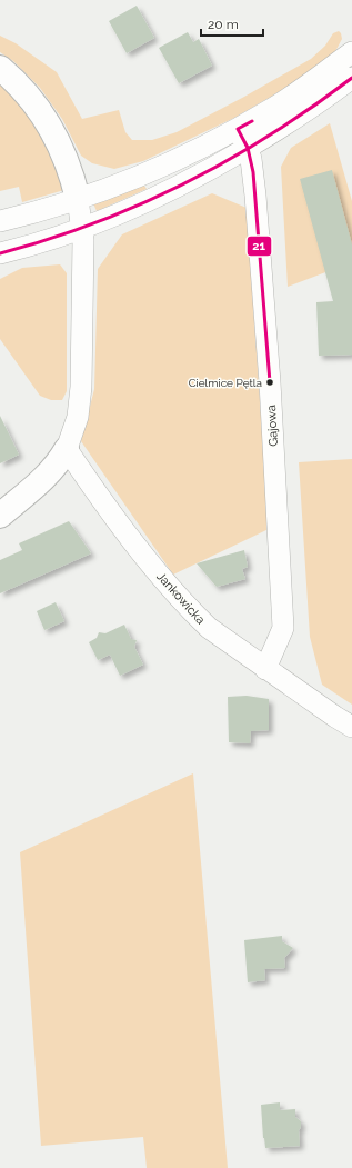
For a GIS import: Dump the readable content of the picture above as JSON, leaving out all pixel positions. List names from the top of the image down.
{
  "streets": {
    "street": ["Gajowa", "Jankowicka"]
  },
  "crossings": [
    ["Gajowa", "Jankowicka"]
  ],
  "places": ["Cielmice Pętla"],
  "lines": ["transit line 21"],
  "scale_bar": "20 m"
}
